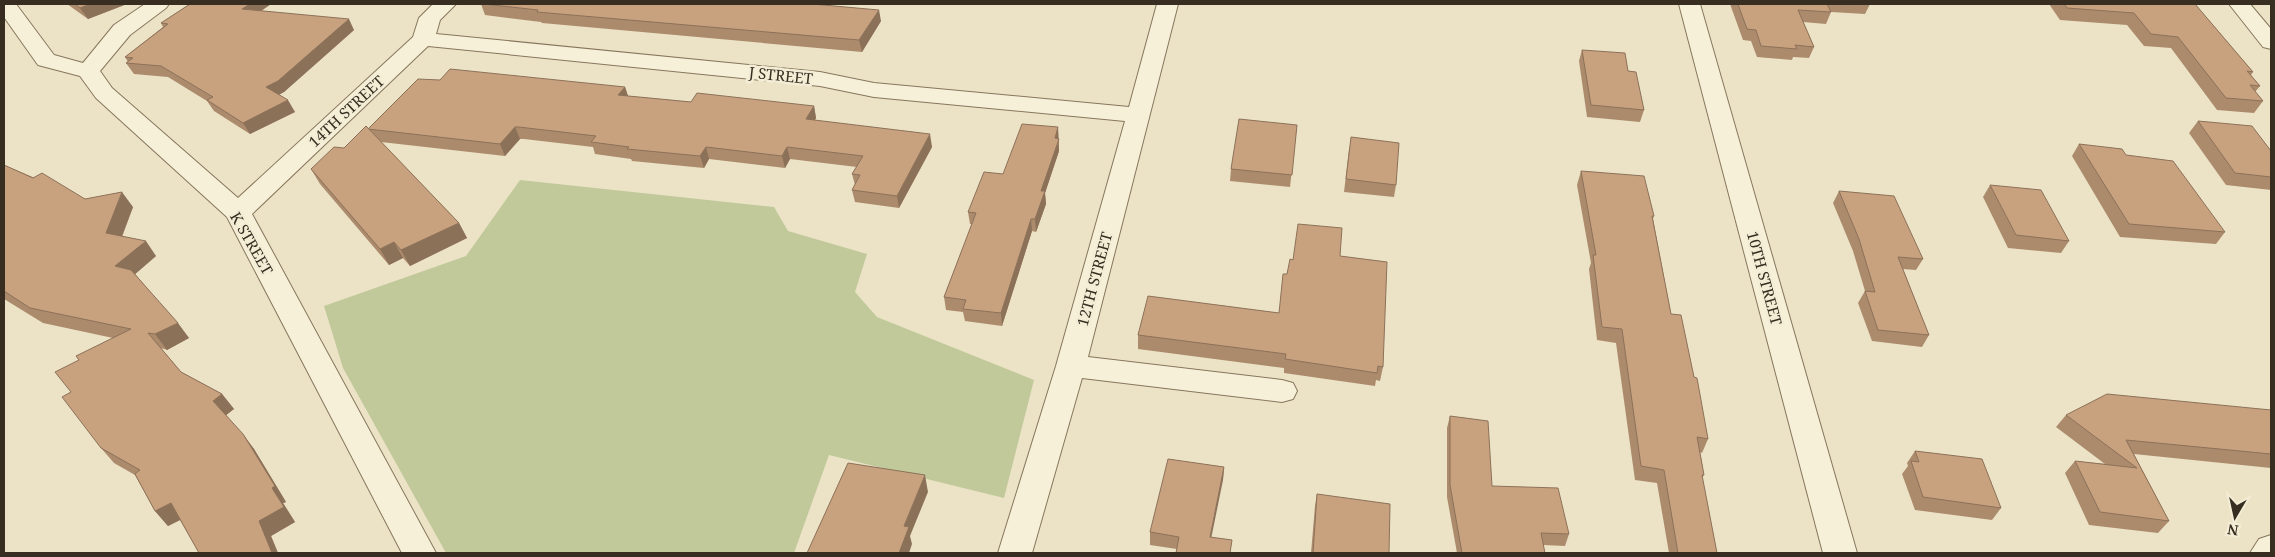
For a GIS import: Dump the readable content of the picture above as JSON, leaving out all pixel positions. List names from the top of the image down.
{
  "streets": {
    "street": [
      "J STREET",
      "14TH STREET",
      "K STREET",
      "10TH STREET",
      "12TH STREET"
    ]
  },
  "crossings": [
    ["J STREET", "14TH STREET"],
    ["J STREET", "12TH STREET"],
    ["14TH STREET", "K STREET"]
  ],
  "north": "bottom"
}
